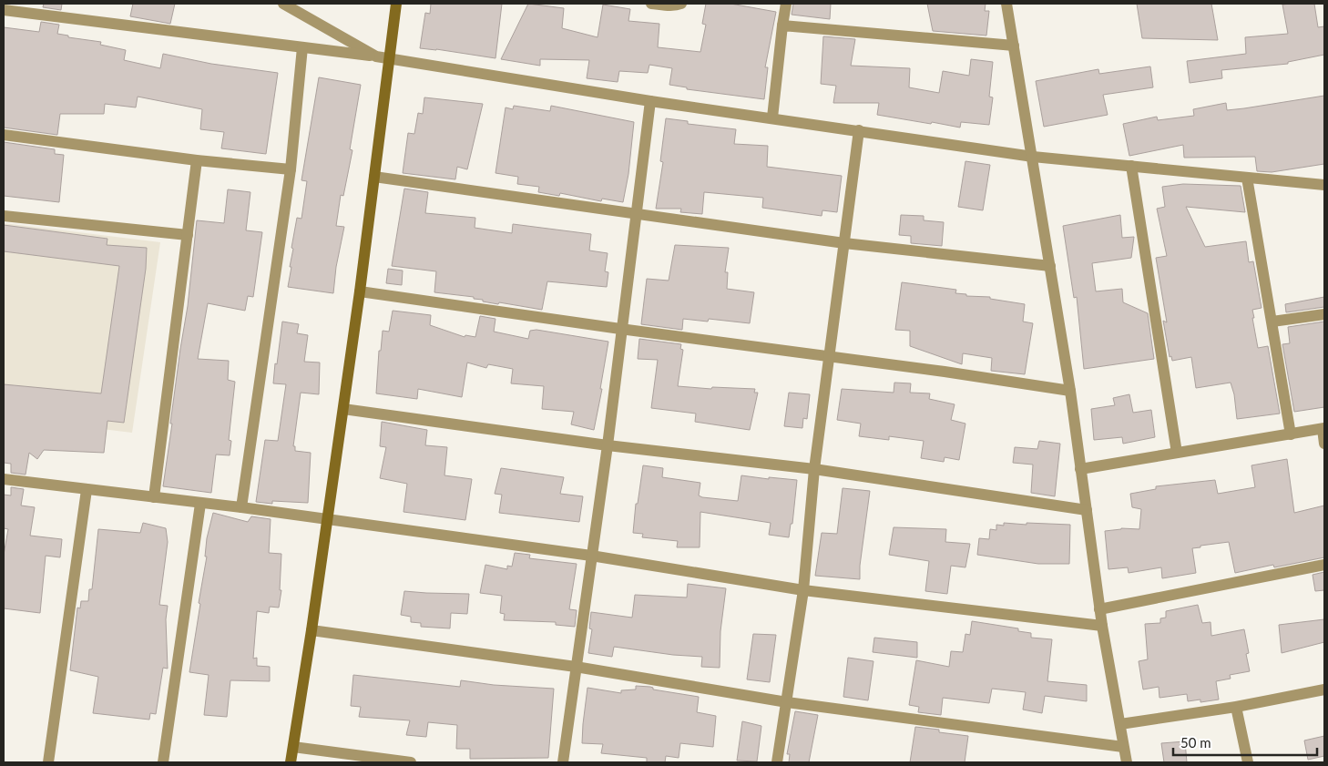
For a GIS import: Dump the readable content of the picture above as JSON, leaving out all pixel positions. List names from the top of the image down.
{
  "scale_bar": "50 m"
}
